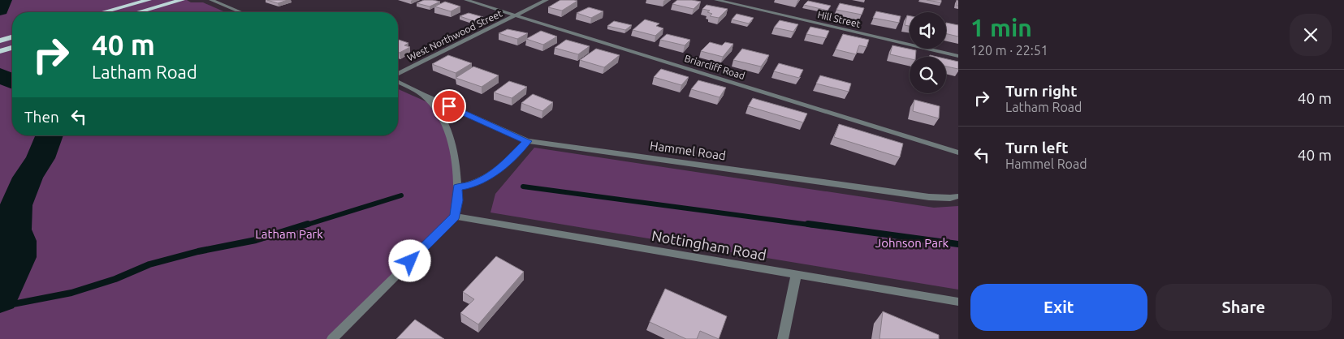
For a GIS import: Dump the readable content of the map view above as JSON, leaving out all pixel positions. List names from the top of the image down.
{
  "streets": {
    "street": [
      "Hill Street",
      "West Northwood Street",
      "Briarcliff Road",
      "Hammel Road",
      "Nottingham Road"
    ]
  },
  "crossings": [
    ["West Northwood Street", "Briarcliff Road"]
  ],
  "parks": ["Latham Park", "Johnson Park"],
  "page": {
    "heading": ["1 min", "120 m · 22:51"],
    "turn": ["40 m", "Latham Road"],
    "list": [
      {
        "name": "Turn right",
        "note": "Latham Road",
        "value": "40 m"
      },
      {
        "name": "Turn left",
        "note": "Hammel Road",
        "value": "40 m"
      }
    ],
    "then": "Then",
    "buttons": ["Exit", "Share"]
  }
}
